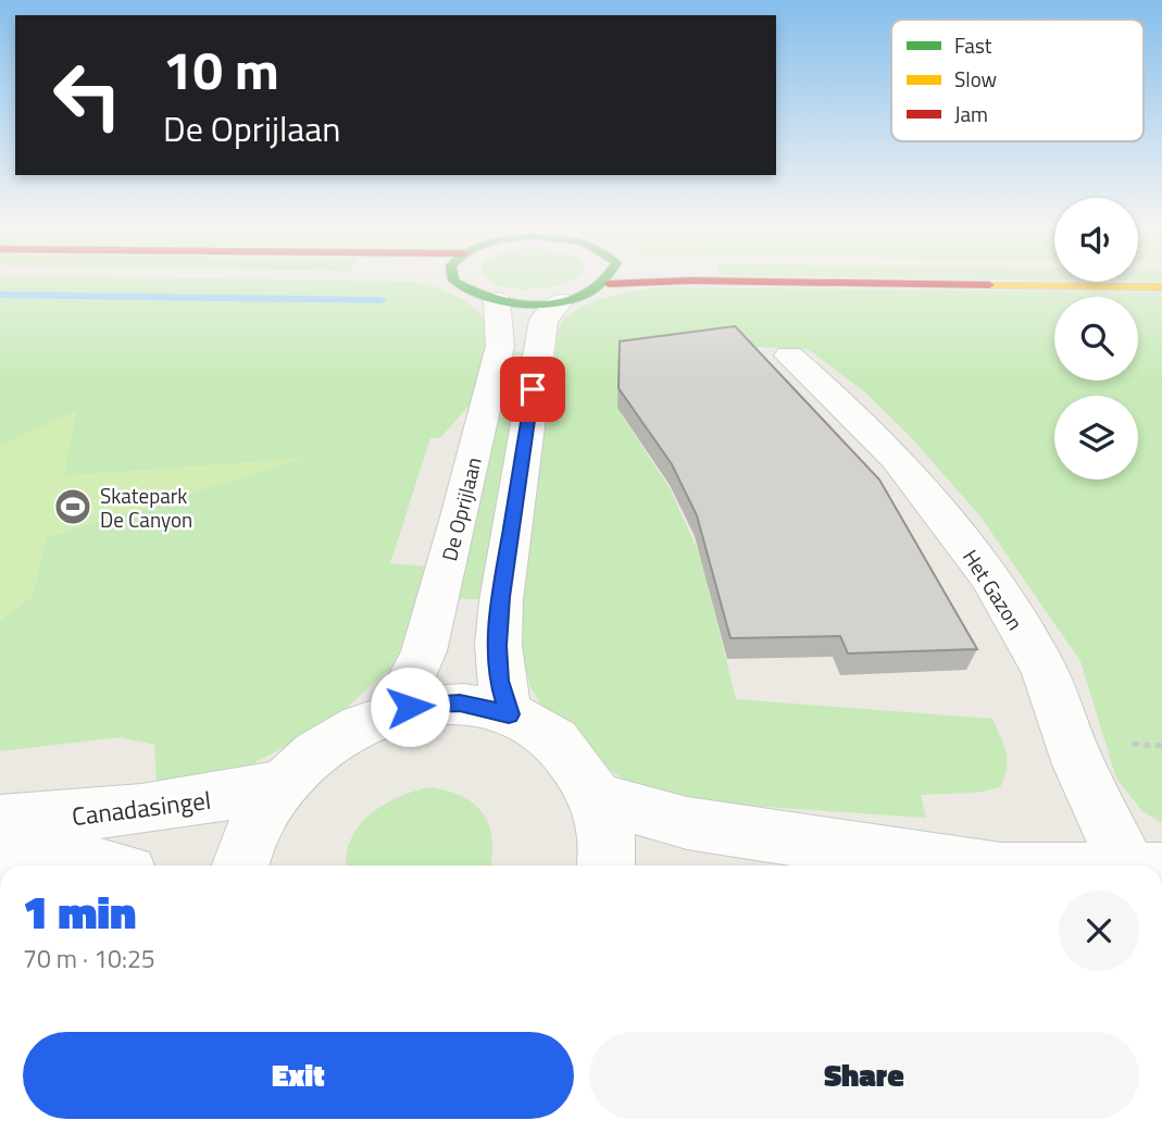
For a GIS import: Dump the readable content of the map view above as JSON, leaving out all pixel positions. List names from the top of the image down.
{
  "streets": {
    "street": ["De Oprijlaan", "Het Gazon", "Canadasingel"]
  },
  "places": {
    "sports": ["Skatepark De Canyon"]
  },
  "legend": ["Fast", "Slow", "Jam"],
  "page": {
    "turn": ["10 m", "De Oprijlaan"],
    "heading": ["1 min", "70 m · 10:25"],
    "buttons": ["Exit", "Share"]
  }
}
